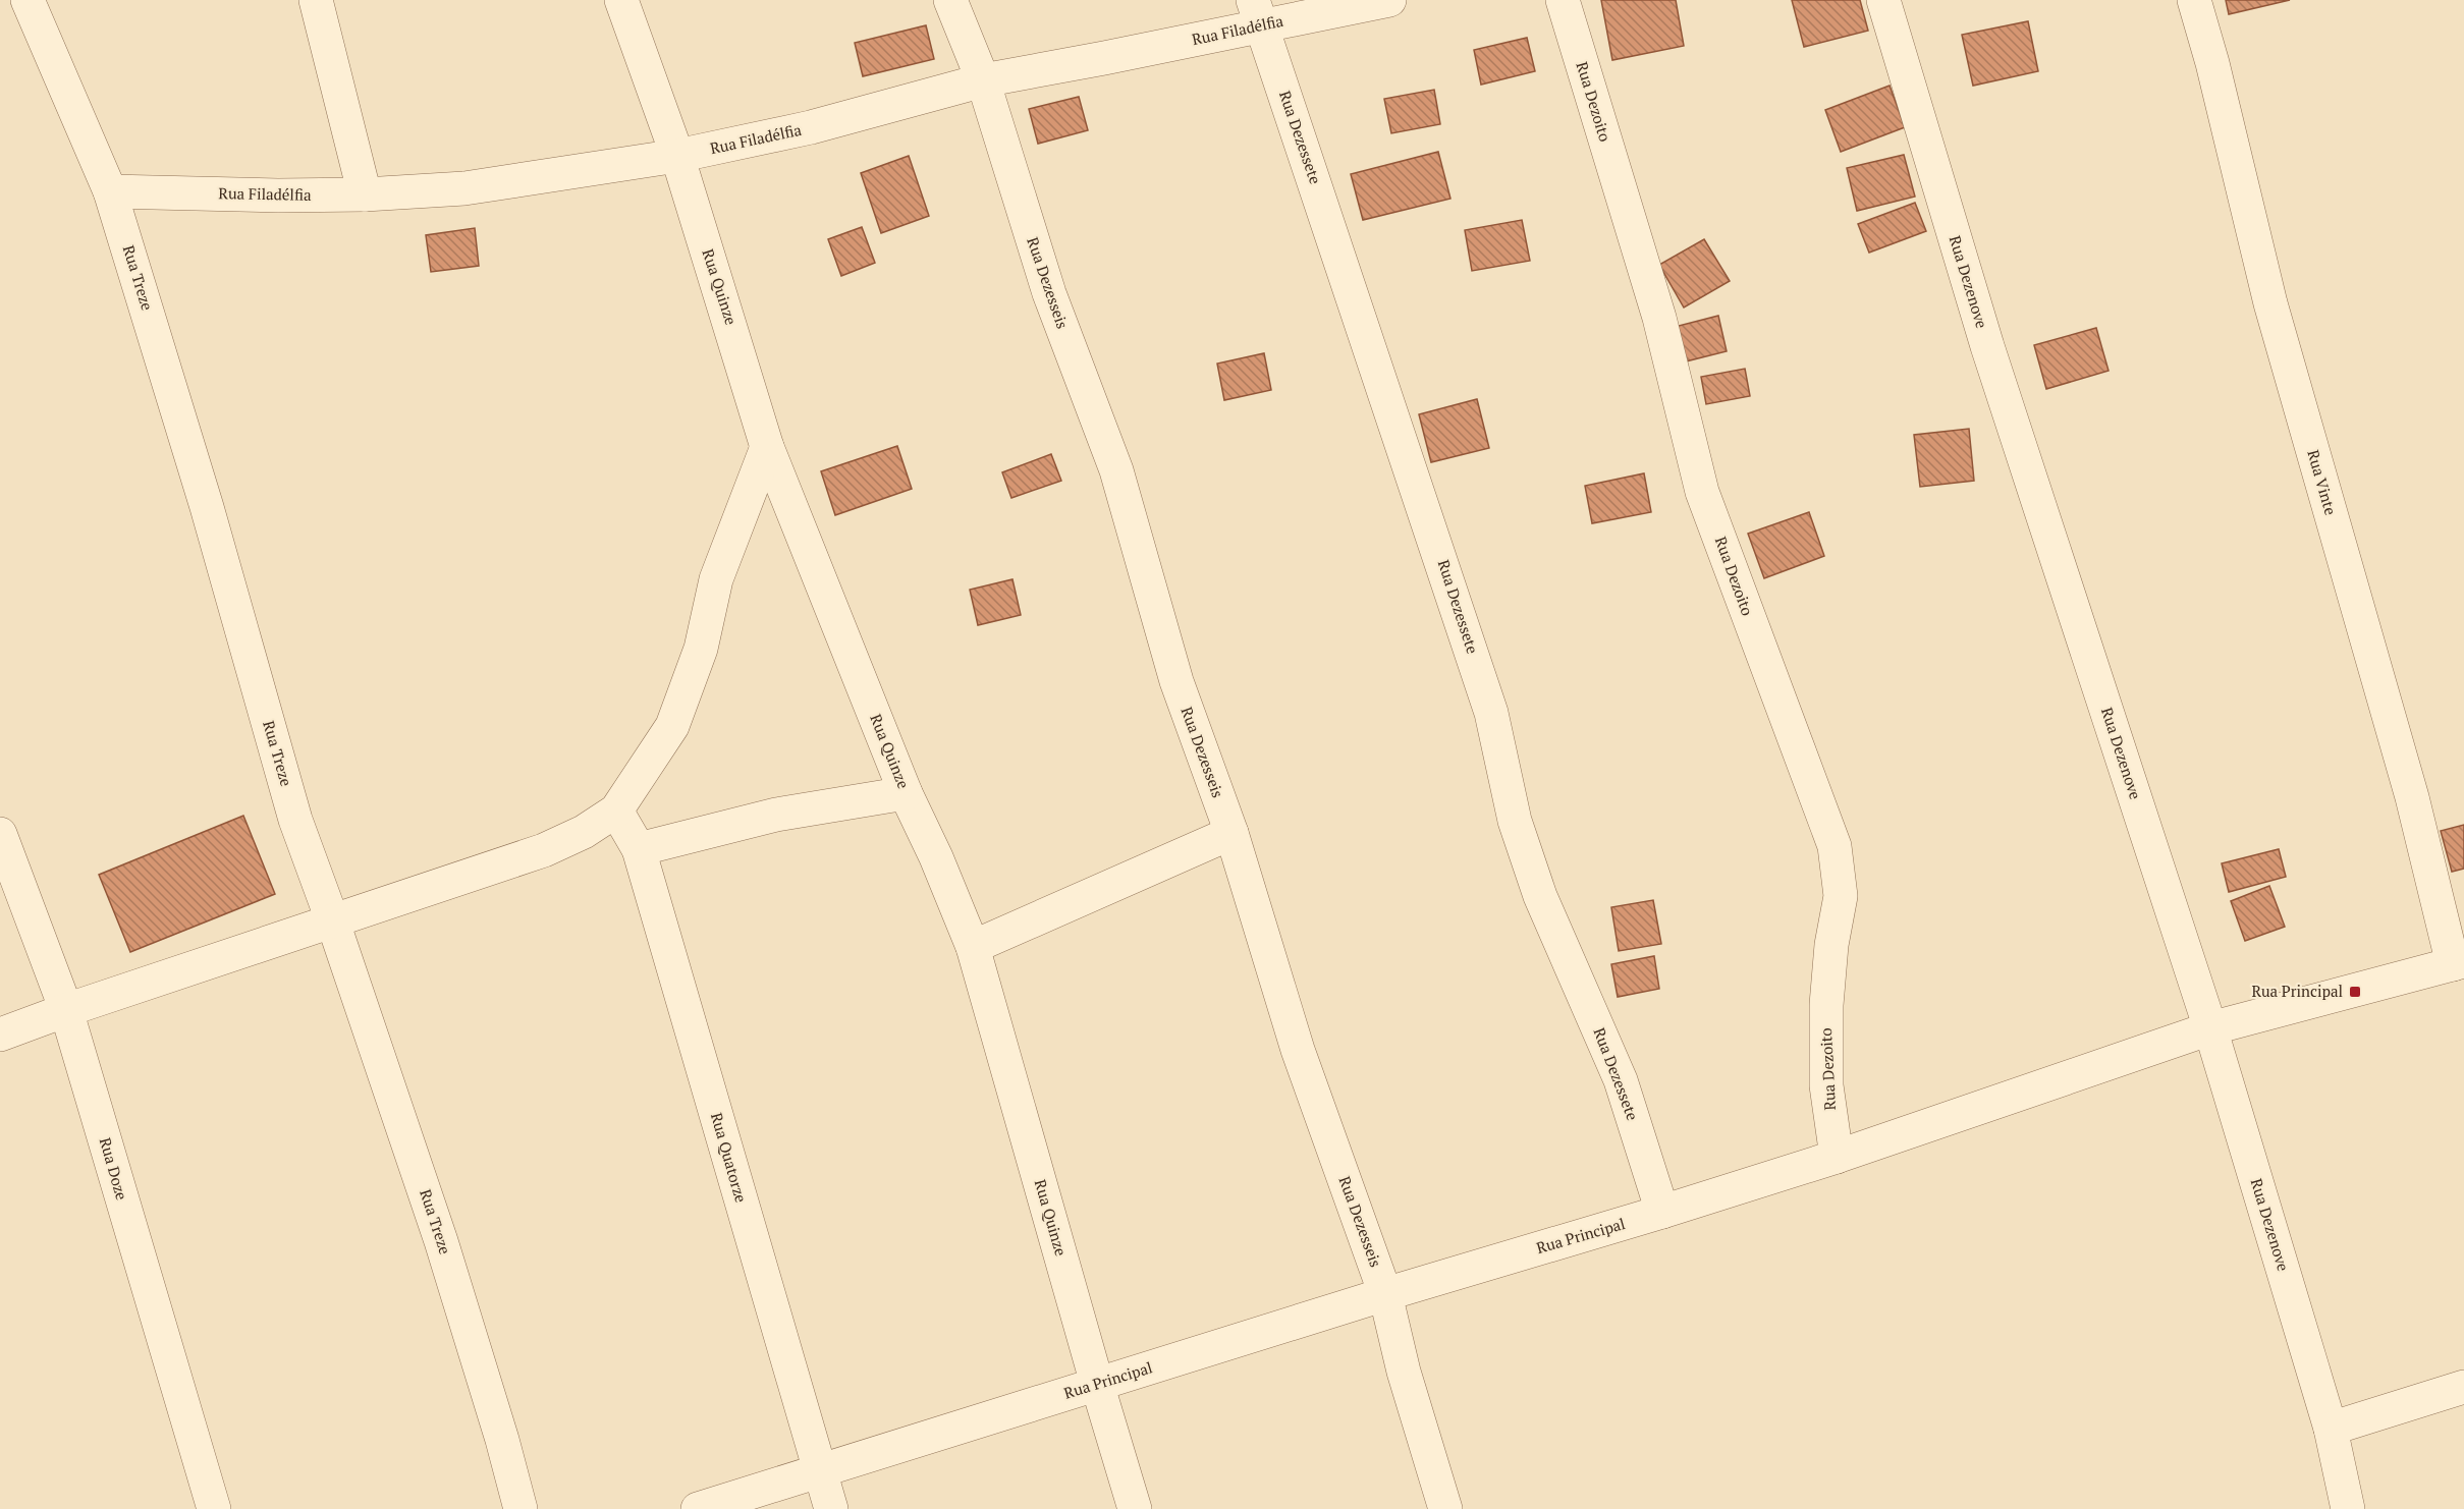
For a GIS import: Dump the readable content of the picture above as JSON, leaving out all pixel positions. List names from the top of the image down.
{
  "streets": {
    "street": [
      "Rua Filadélfia",
      "Rua Dezoito",
      "Rua Dezessete",
      "Rua Treze",
      "Rua Dezenove",
      "Rua Dezesseis",
      "Rua Quinze",
      "Rua Vinte",
      "Rua Quatorze",
      "Rua Doze",
      "Rua Principal"
    ]
  },
  "crossings": [
    ["Rua Filadélfia", "Rua Dezessete"],
    ["Rua Filadélfia", "Rua Treze"],
    ["Rua Filadélfia", "Rua Dezesseis"],
    ["Rua Filadélfia", "Rua Quinze"],
    ["Rua Dezoito", "Rua Principal"],
    ["Rua Dezessete", "Rua Principal"],
    ["Rua Dezenove", "Rua Principal"],
    ["Rua Dezesseis", "Rua Principal"],
    ["Rua Quinze", "Rua Principal"],
    ["Rua Vinte", "Rua Principal"],
    ["Rua Quatorze", "Rua Principal"]
  ],
  "places": {
    "transit": ["Rua Principal"]
  }
}
